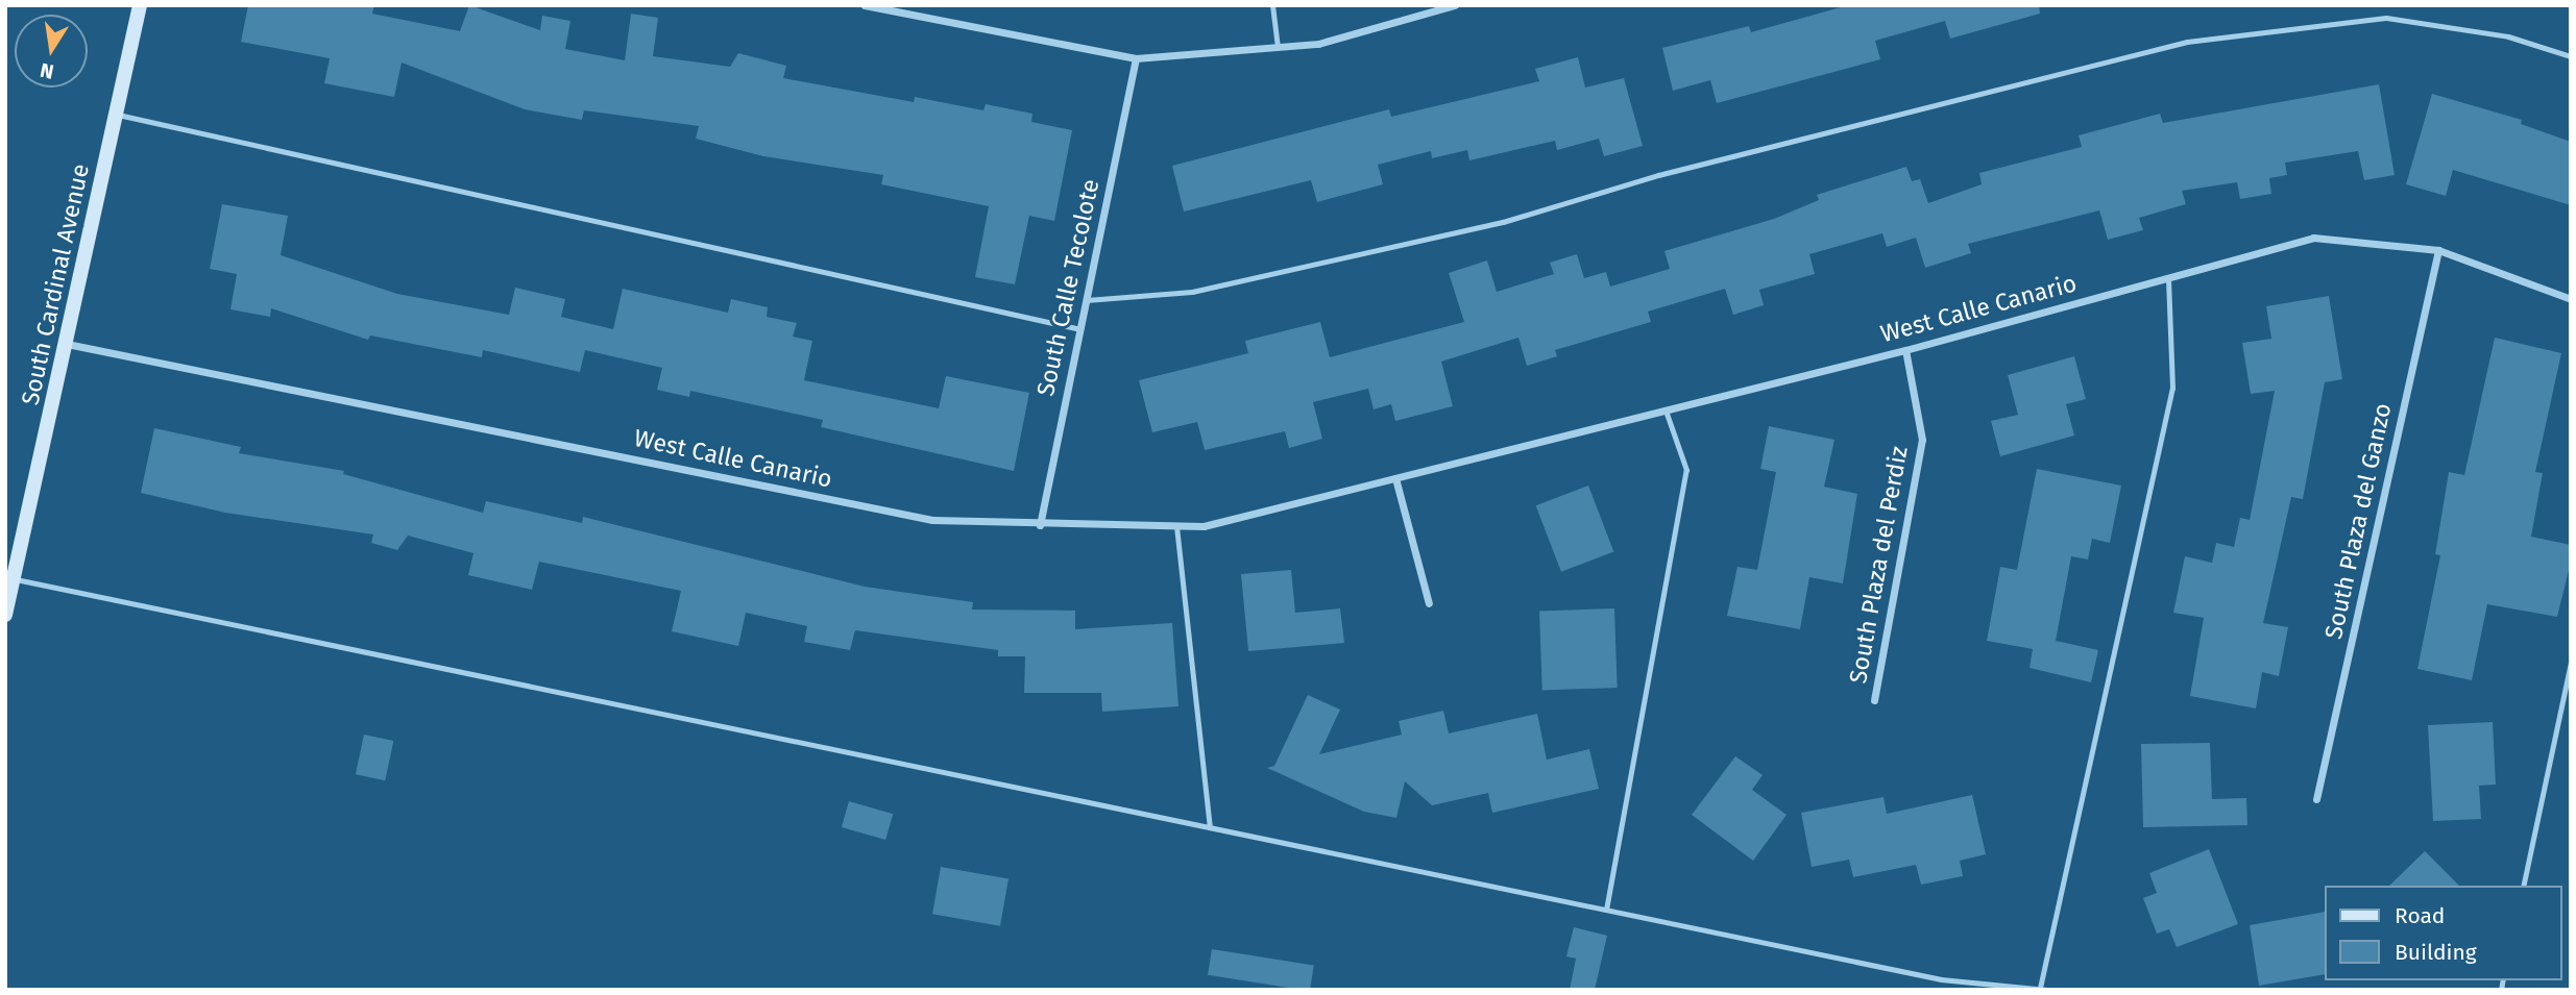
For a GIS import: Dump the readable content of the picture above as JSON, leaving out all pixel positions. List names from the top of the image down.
{
  "streets": {
    "main road": ["South Cardinal Avenue"],
    "street": [
      "South Calle Tecolote",
      "West Calle Canario",
      "South Plaza del Ganzo",
      "South Plaza del Perdiz"
    ]
  },
  "crossings": [
    ["South Cardinal Avenue", "West Calle Canario"],
    ["South Calle Tecolote", "West Calle Canario"],
    ["West Calle Canario", "South Plaza del Ganzo"],
    ["West Calle Canario", "South Plaza del Perdiz"]
  ],
  "legend": ["Road", "Building"],
  "north": "bottom"
}
